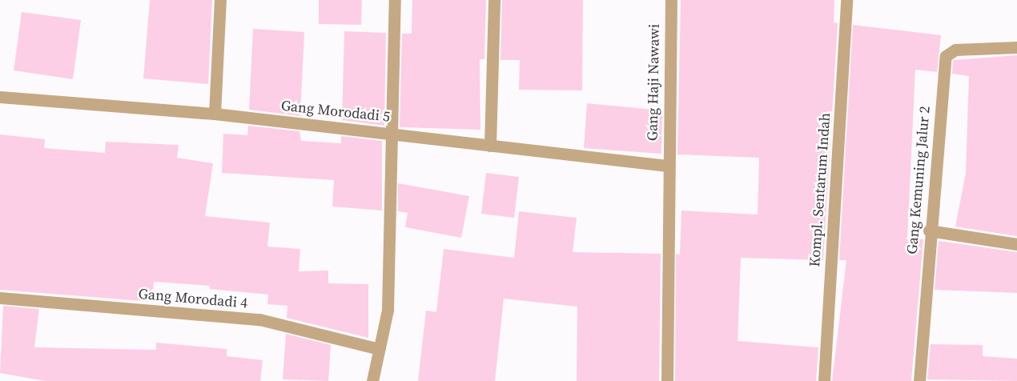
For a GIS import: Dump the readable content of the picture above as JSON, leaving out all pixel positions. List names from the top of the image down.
{
  "streets": {
    "street": [
      "Gang Haji Nawawi",
      "Gang Morodadi 5",
      "Gang Kemuning Jalur 2",
      "Kompl. Sentarum Indah",
      "Gang Morodadi 4"
    ]
  },
  "crossings": [
    ["Gang Haji Nawawi", "Gang Morodadi 5"]
  ]
}
